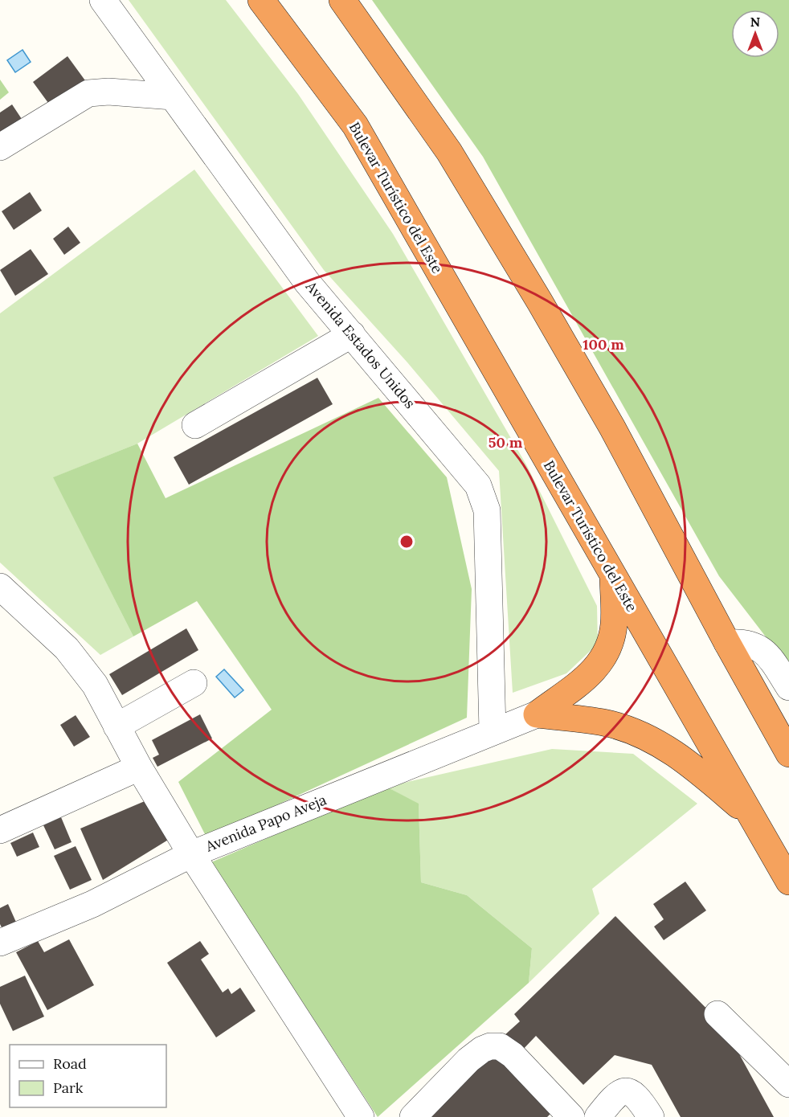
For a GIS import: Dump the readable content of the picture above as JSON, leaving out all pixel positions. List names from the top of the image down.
{
  "streets": {
    "highway": ["Bulevar Turístico del Este"],
    "street": ["Avenida Estados Unidos", "Avenida Papo Aveja"]
  },
  "crossings": [
    ["Avenida Estados Unidos", "Avenida Papo Aveja"]
  ],
  "legend": ["Road", "Park"],
  "north": "top",
  "rings": ["100 m", "50 m"]
}
